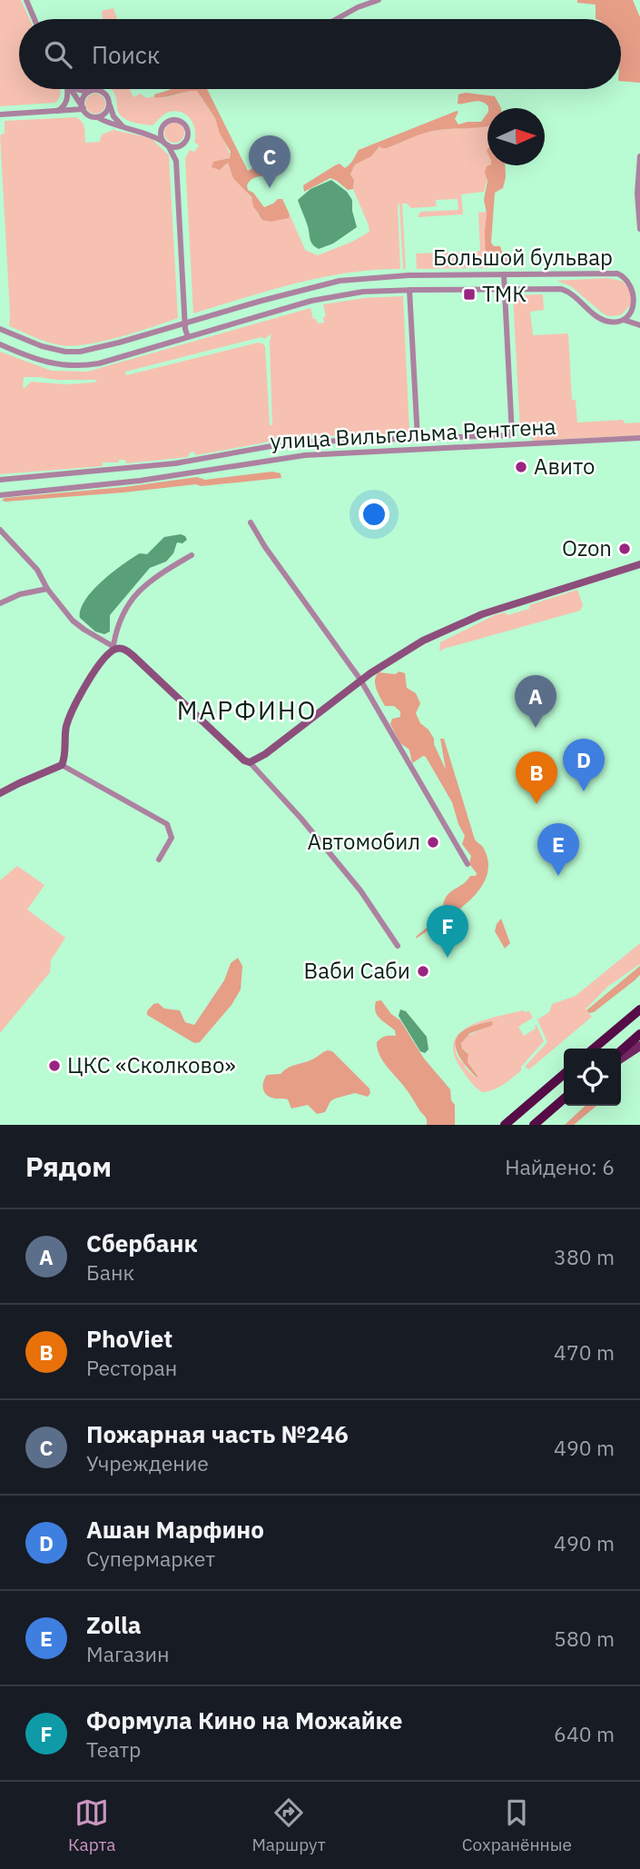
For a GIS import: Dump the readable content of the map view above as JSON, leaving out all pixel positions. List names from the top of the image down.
{
  "streets": {
    "street": ["Большой бульвар", "улица Вильгельма Рентгена"]
  },
  "crossings": [
    ["Большой бульвар", "улица Вильгельма Рентгена"]
  ],
  "districts": ["МАРФИНО"],
  "places": {
    "transit": ["ТМК"],
    "other": [
      "Авито",
      "Ozon",
      "Автомобил",
      "Ваби Саби",
      "ЦКС «Сколково»"
    ]
  },
  "north": "right",
  "page": {
    "search": "Поиск",
    "pins": [
      "C",
      "A",
      "D",
      "B",
      "E",
      "F"
    ],
    "heading": ["Рядом", "Найдено: 6"],
    "list": [
      {
        "mark": "A",
        "name": "Сбербанк",
        "note": "Банк",
        "value": "380 m"
      },
      {
        "mark": "B",
        "name": "PhoViet",
        "note": "Ресторан",
        "value": "470 m"
      },
      {
        "mark": "C",
        "name": "Пожарная часть №246",
        "note": "Учреждение",
        "value": "490 m"
      },
      {
        "mark": "D",
        "name": "Ашан Марфино",
        "note": "Супермаркет",
        "value": "490 m"
      },
      {
        "mark": "E",
        "name": "Zolla",
        "note": "Магазин",
        "value": "580 m"
      },
      {
        "mark": "F",
        "name": "Формула Кино на Можайке",
        "note": "Театр",
        "value": "640 m"
      }
    ],
    "nav": ["Карта", "Маршрут", "Сохранённые"]
  }
}
